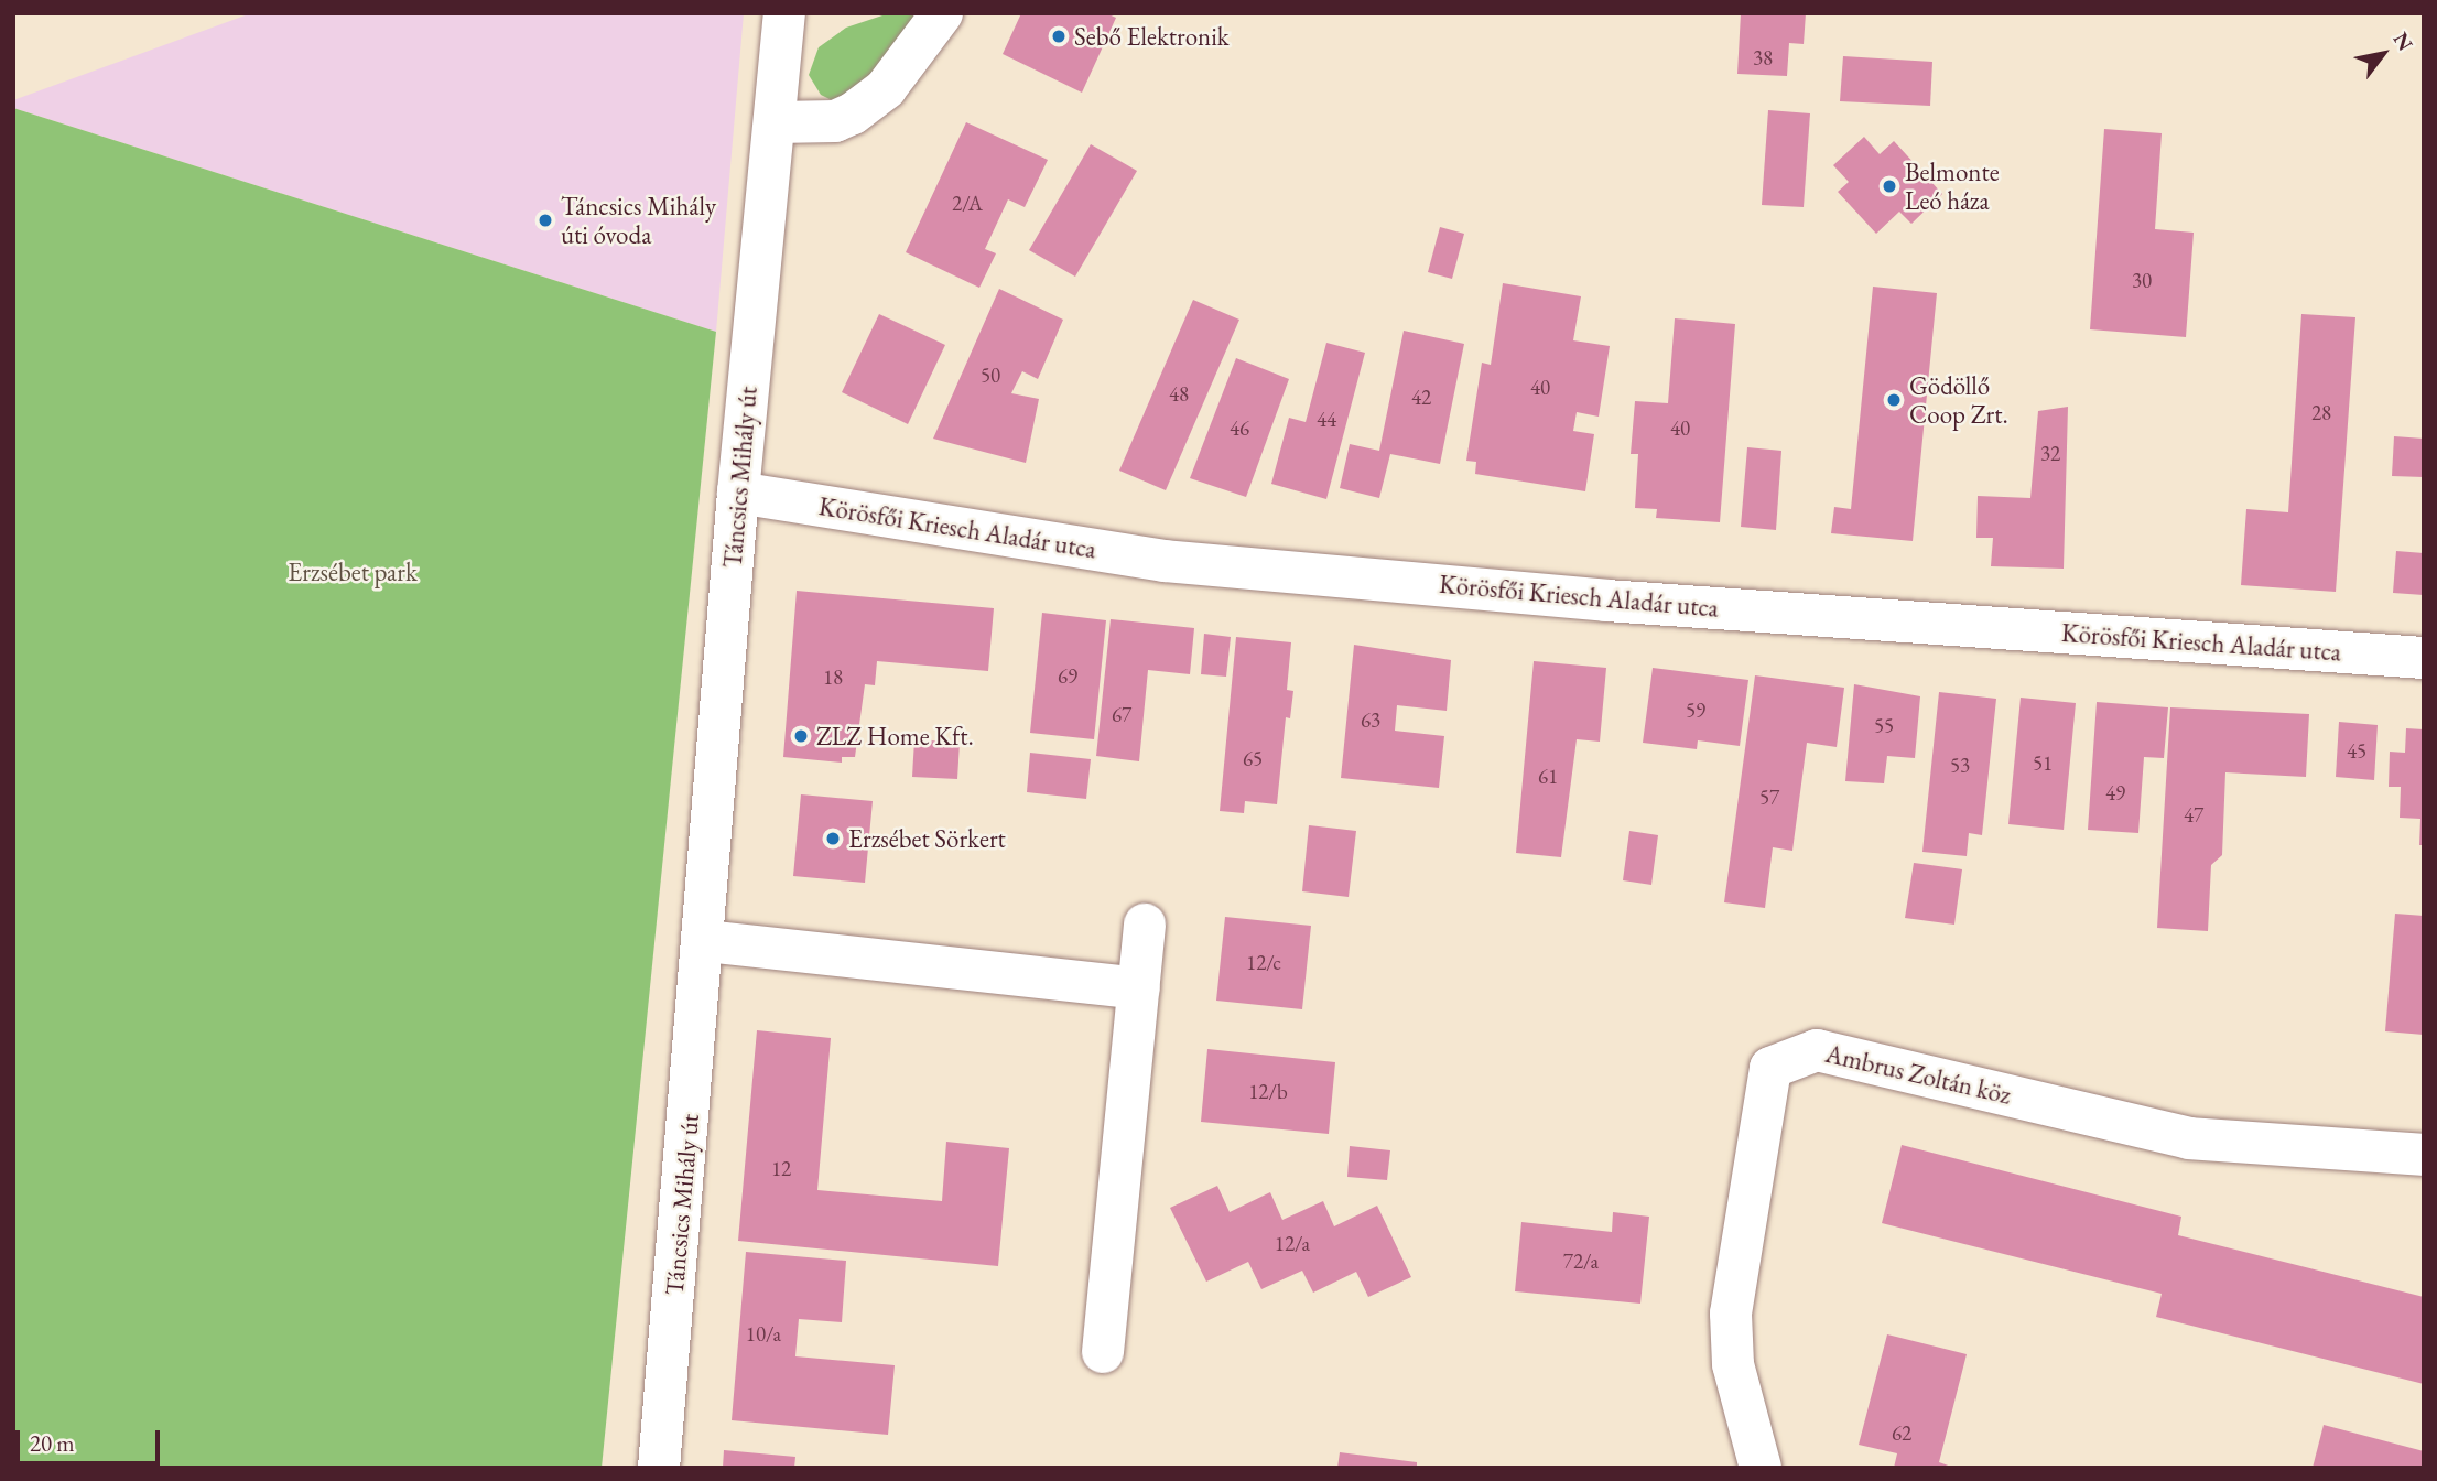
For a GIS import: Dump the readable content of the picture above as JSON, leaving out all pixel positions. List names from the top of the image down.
{
  "streets": {
    "street": ["Táncsics Mihály út", "Körösfői Kriesch Aladár utca", "Ambrus Zoltán köz"]
  },
  "crossings": [
    ["Táncsics Mihály út", "Körösfői Kriesch Aladár utca"]
  ],
  "parks": ["Erzsébet park"],
  "places": [
    "Sebő Elektronik",
    "Belmonte Leó háza",
    "Táncsics Mihály úti óvoda",
    "Gödöllő Coop Zrt.",
    "ZLZ Home Kft.",
    "Erzsébet Sörkert"
  ],
  "house_numbers": [
    "38",
    "2/A",
    "30",
    "50",
    "40",
    "48",
    "42",
    "28",
    "44",
    "46",
    "40",
    "32",
    "69",
    "18",
    "59",
    "67",
    "63",
    "55",
    "45",
    "65",
    "51",
    "53",
    "61",
    "49",
    "57",
    "47",
    "12/c",
    "12/b",
    "12",
    "12/a",
    "72/a",
    "10/a",
    "62"
  ],
  "scale_bar": "20 m",
  "north": "top right"
}
